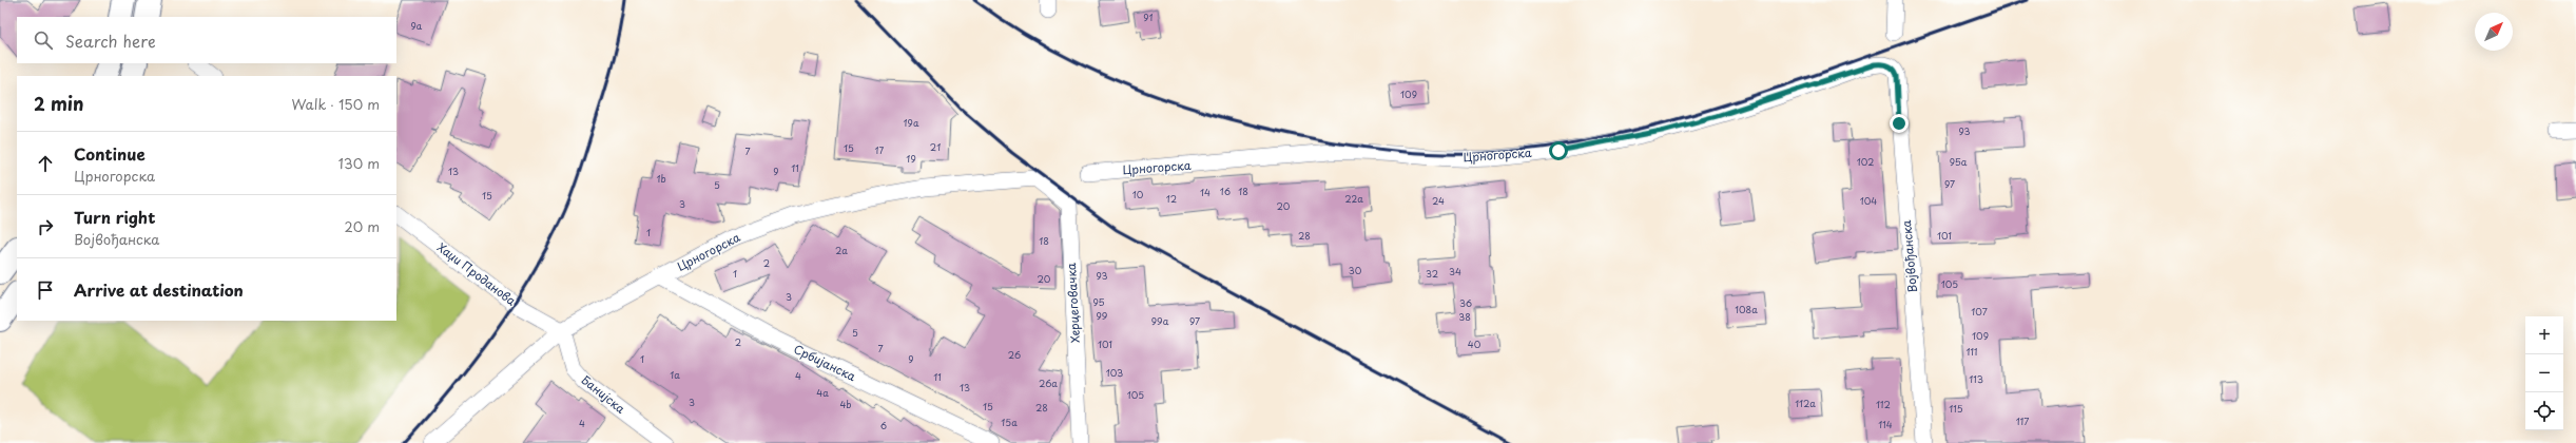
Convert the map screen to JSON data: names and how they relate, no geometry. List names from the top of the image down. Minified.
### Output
{"streets":{"street":["Црногорска","Војвођанска","Хаџи Проданова","Херцеговачка","Србијанска","Банијска"]},"crossings":[["Црногорска","Војвођанска"],["Црногорска","Хаџи Проданова"],["Црногорска","Херцеговачка"],["Црногорска","Србијанска"],["Црногорска","Банијска"],["Хаџи Проданова","Банијска"]],"house_numbers":["91","9a","109","19a","93","21","15","17","7","19","102","95a","11","13","9","1b","97","5","16","18","14","10","15","12","22a","24","104","3","20","1","28","101","18","2a","2","30","34","1","32","93","20","105","3","95","36","108a","107","99","38","99a","97","5","109","2","101","40","7","111","26","1","9","103","1a","4","11","113","26a","13","4a","105","3","112a","4b","112","15","28","115","117","15a","4","114","6"],"north":"top right","page":{"search":"Search here","heading":["2 min","Walk · 150 m"],"list":[["Continue","Црногорска","130 m"],["Turn right","Војвођанска","20 m"],"Arrive at destination"],"map_buttons":["+","−"]}}
